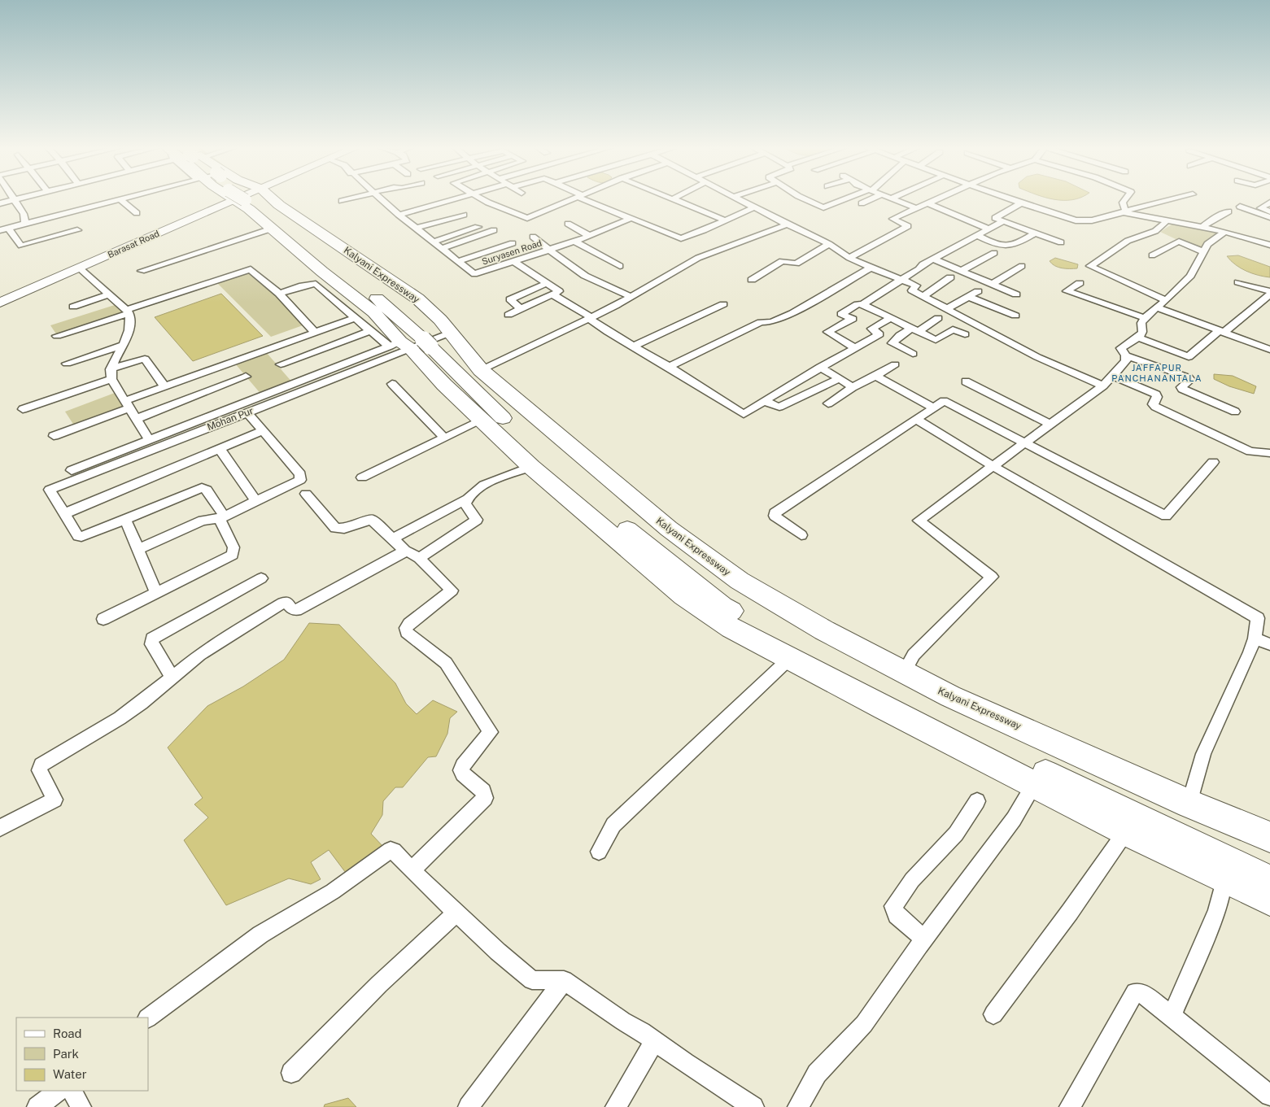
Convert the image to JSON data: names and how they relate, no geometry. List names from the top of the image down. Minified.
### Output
{"streets":{"highway":["Kalyani Expressway"],"main road":["Barasat Road"],"street":["Suryasen Road","Mohan Pur"]},"crossings":[["Kalyani Expressway","Mohan Pur"]],"districts":["JAFFAPUR PANCHANANTALA"],"legend":["Road","Park","Water"]}
